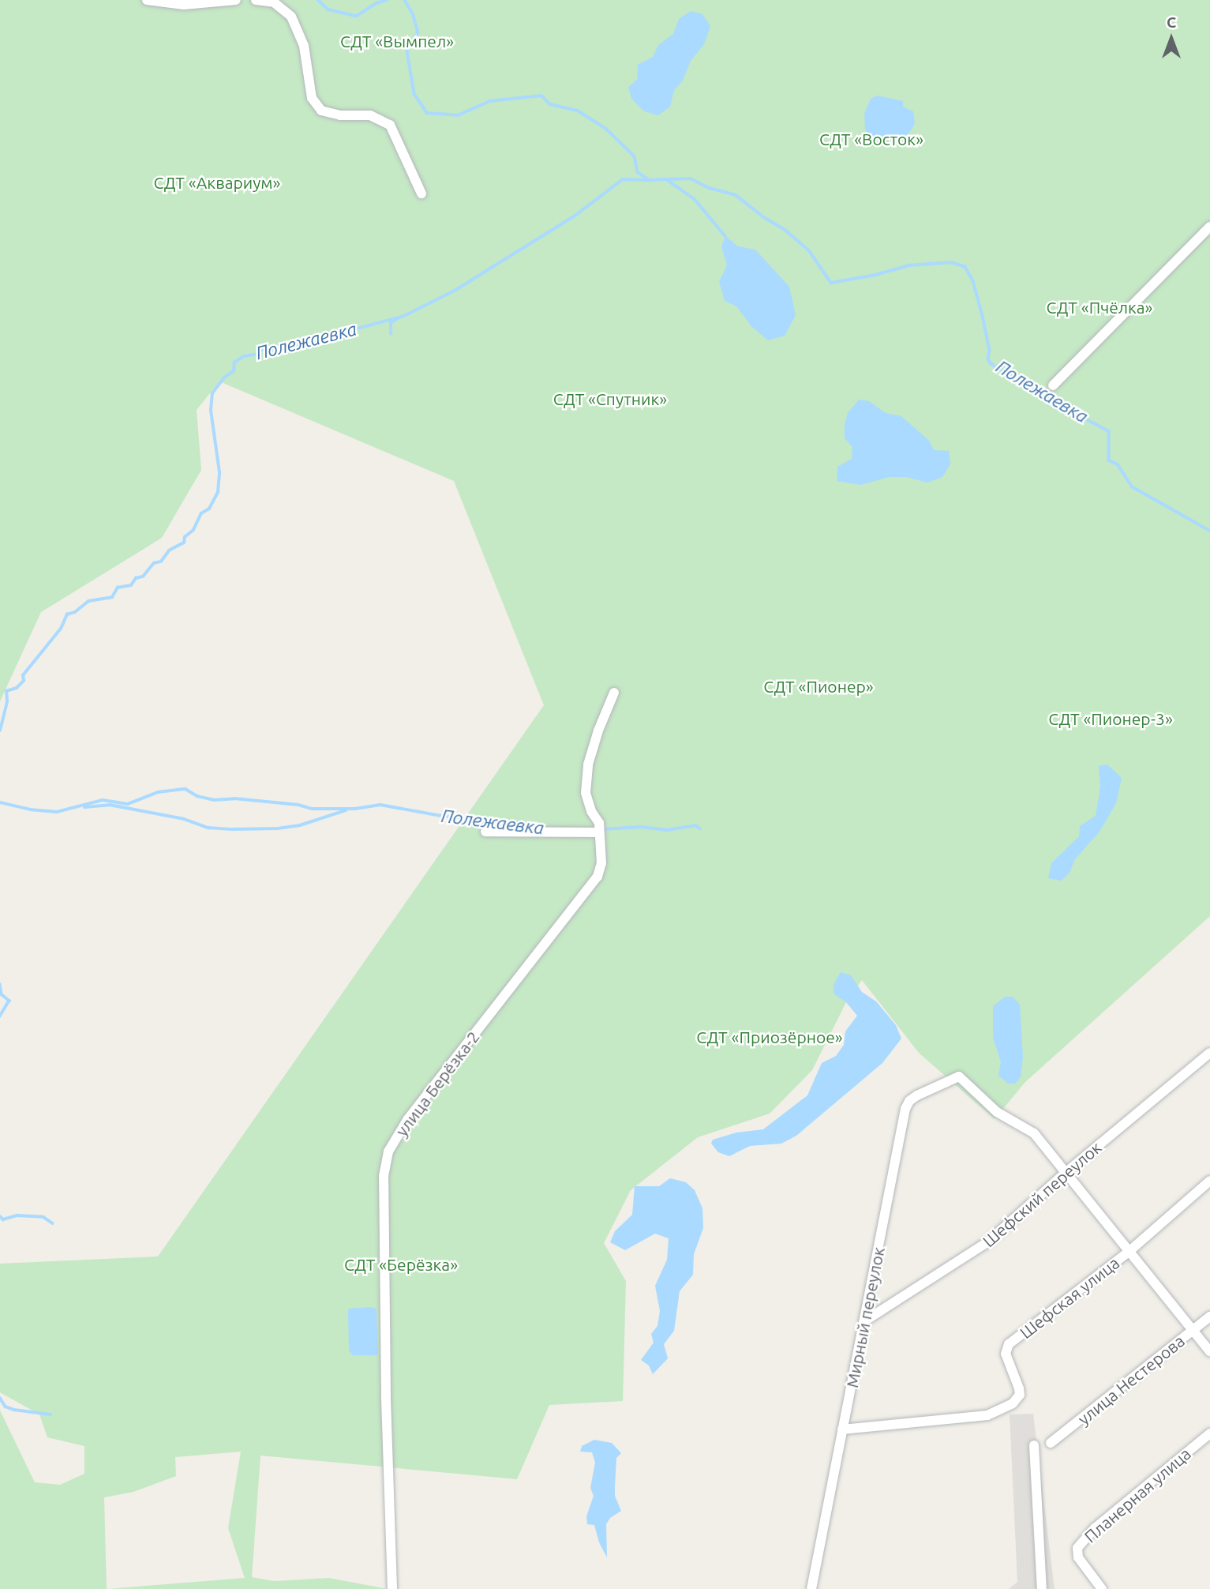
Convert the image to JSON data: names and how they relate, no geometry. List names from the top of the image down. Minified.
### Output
{"streets":{"street":["улица Берёзка-2","Шефский переулок","Шефская улица","Мирный переулок","улица Нестерова","Планерная улица"]},"crossings":[["Шефский переулок","Мирный переулок"],["Шефская улица","Мирный переулок"]],"water":["Полежаевка"],"parks":["СДТ «Вымпел»","СДТ «Восток»","СДТ «Аквариум»","СДТ «Пчёлка»","СДТ «Спутник»","СДТ «Пионер»","СДТ «Пионер-3»","СДТ «Приозёрное»","СДТ «Берёзка»"],"north":"top"}
